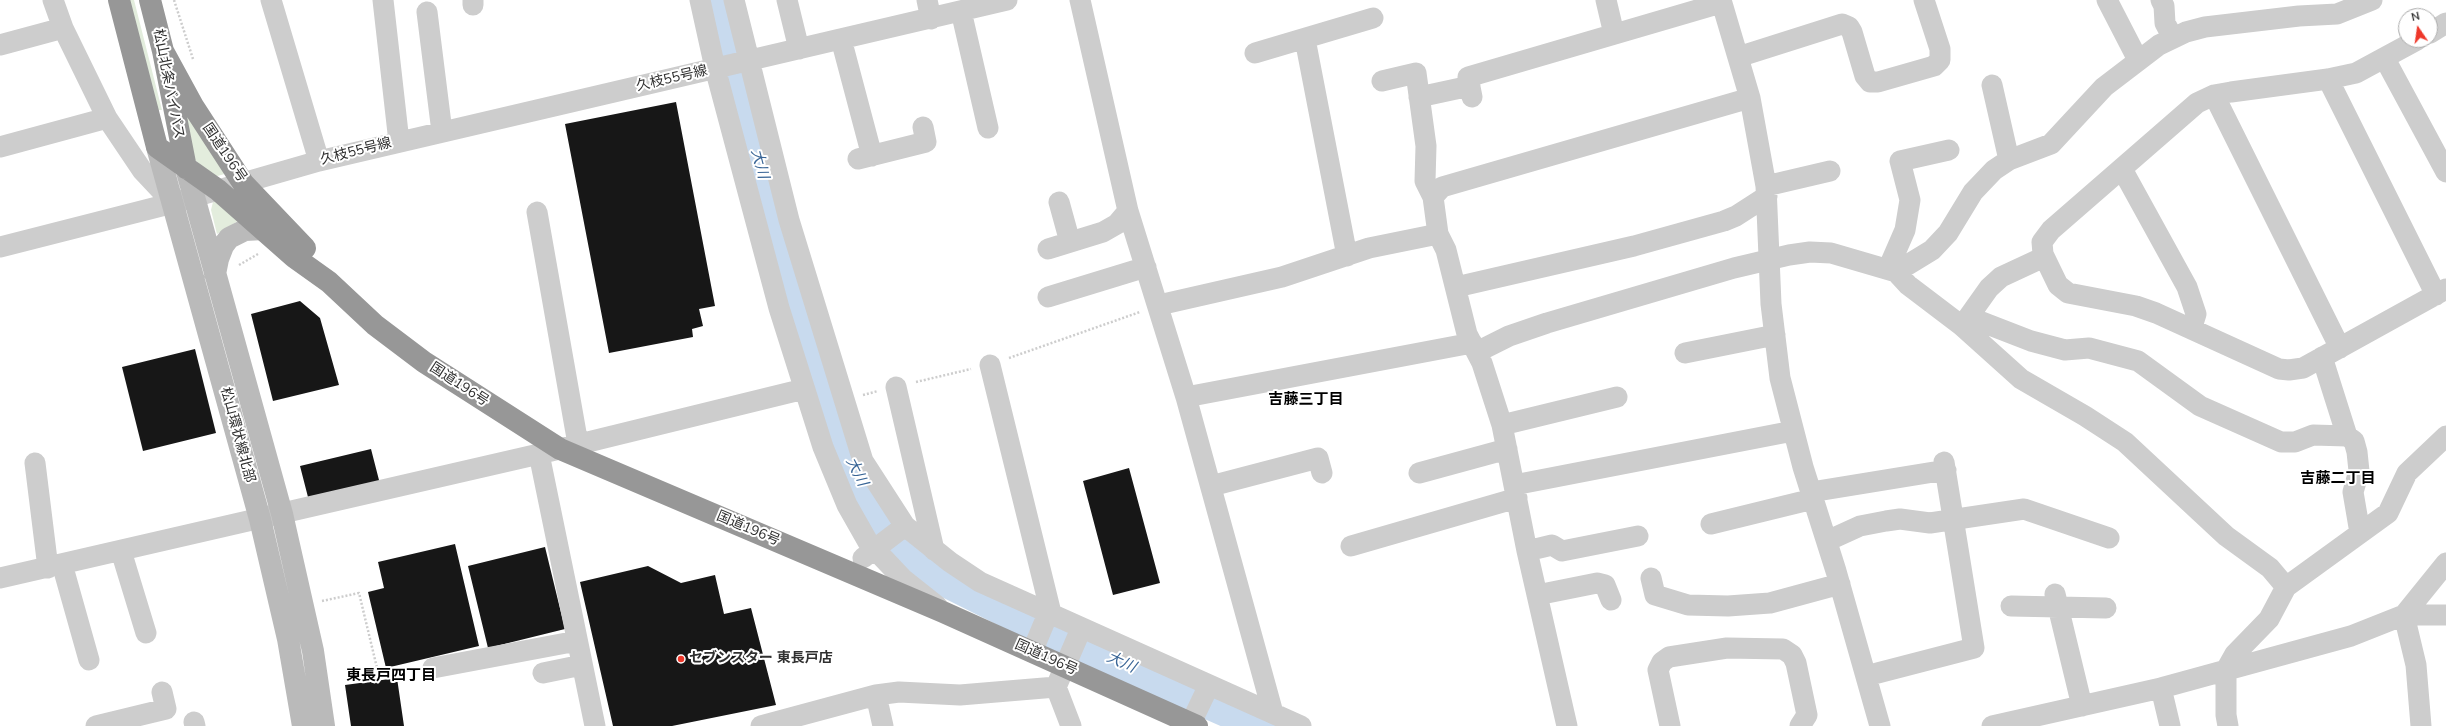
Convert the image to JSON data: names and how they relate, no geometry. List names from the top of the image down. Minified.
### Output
{"streets":{"highway":["松山北条バイパス","国道196号"],"street":["久枝55号線","松山環状線北部"]},"crossings":[["久枝55号線","国道196号"],["久枝55号線","松山環状線北部"],["松山北条バイパス","国道196号"],["松山北条バイパス","松山環状線北部"],["国道196号","松山環状線北部"]],"districts":["吉藤三丁目","吉藤二丁目","東長戸四丁目"],"water":["大川"],"places":["セブンスター 東長戸店"],"north":"top"}
